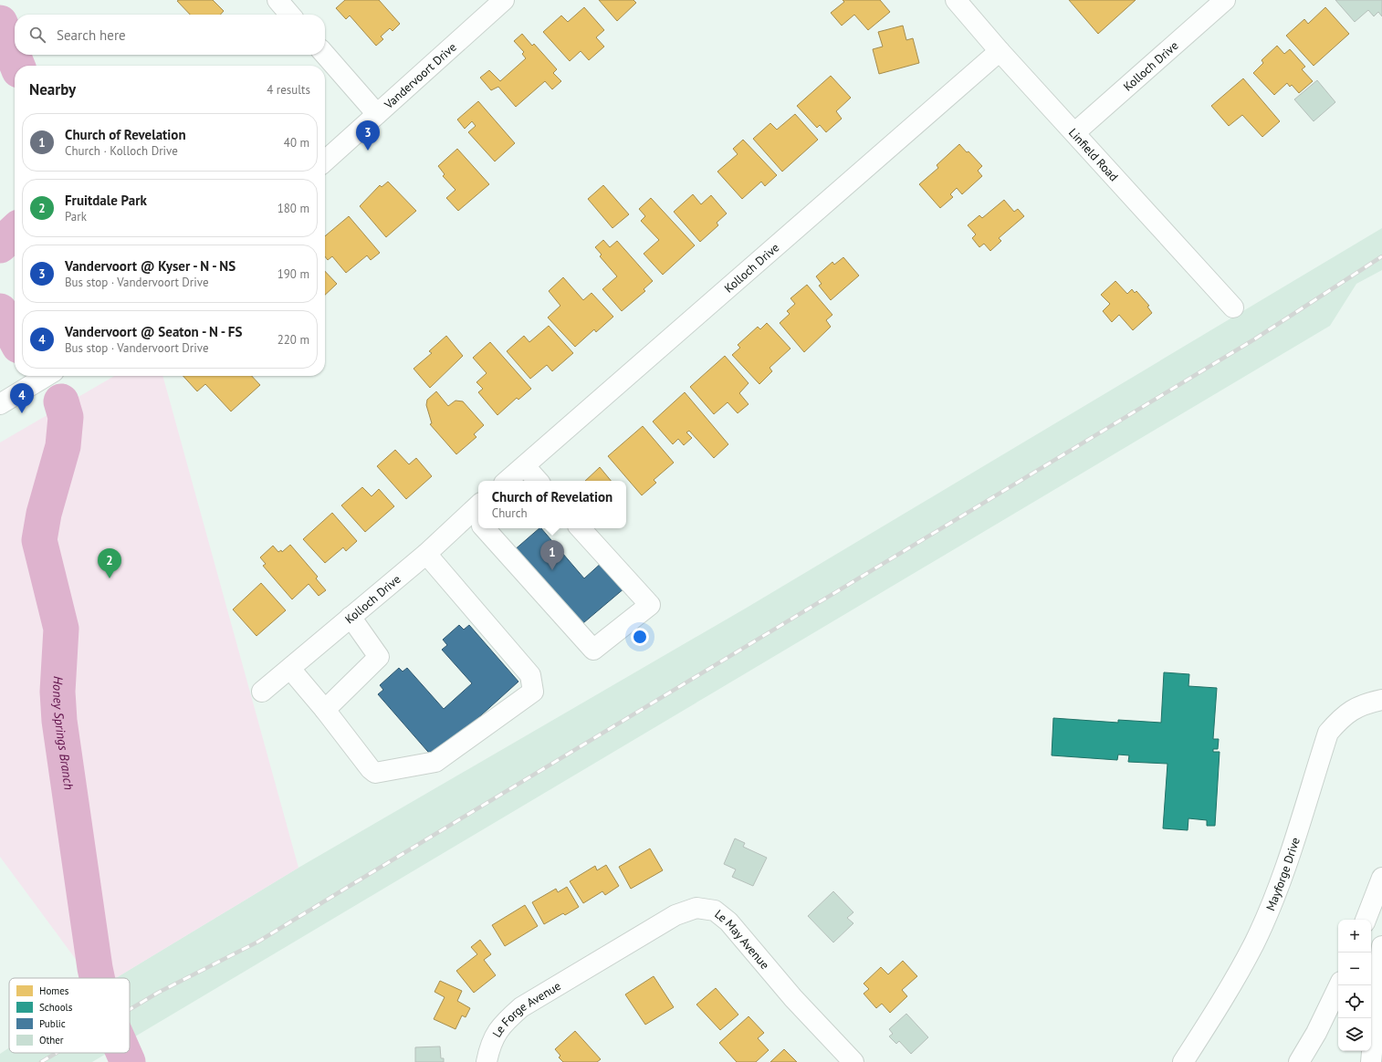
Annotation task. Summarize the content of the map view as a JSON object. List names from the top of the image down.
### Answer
{
  "streets": {
    "main road": [
      "Kolloch Drive",
      "Vandervoort Drive",
      "Linfield Road",
      "Mayforge Drive",
      "Le May Avenue",
      "Le Forge Avenue"
    ]
  },
  "crossings": [
    ["Kolloch Drive", "Linfield Road"],
    ["Le May Avenue", "Le Forge Avenue"]
  ],
  "water": ["Honey Springs Branch"],
  "legend": [
    "Homes",
    "Schools",
    "Public",
    "Other"
  ],
  "page": {
    "search": "Search here",
    "heading": ["Nearby", "4 results"],
    "list": [
      {
        "mark": "1",
        "name": "Church of Revelation",
        "note": "Church · Kolloch Drive",
        "value": "40 m"
      },
      {
        "mark": "2",
        "name": "Fruitdale Park",
        "note": "Park",
        "value": "180 m"
      },
      {
        "mark": "3",
        "name": "Vandervoort @ Kyser - N - NS",
        "note": "Bus stop · Vandervoort Drive",
        "value": "190 m"
      },
      {
        "mark": "4",
        "name": "Vandervoort @ Seaton - N - FS",
        "note": "Bus stop · Vandervoort Drive",
        "value": "220 m"
      }
    ],
    "pins": [
      "3",
      "4",
      "1",
      "2"
    ],
    "popup": ["Church of Revelation", "Church"],
    "map_buttons": ["+", "−"]
  }
}
